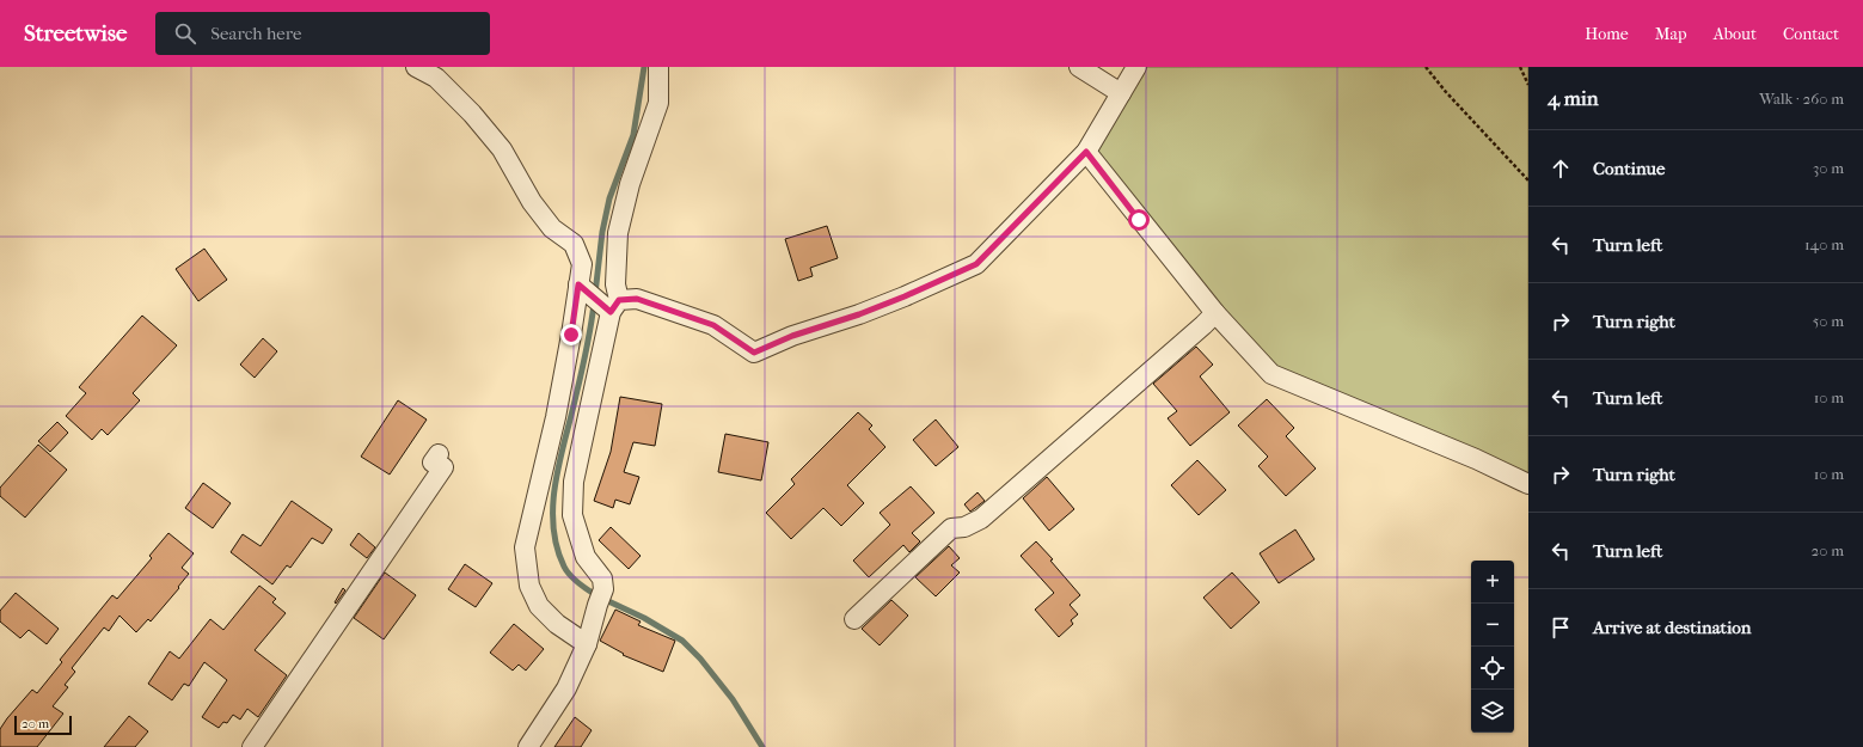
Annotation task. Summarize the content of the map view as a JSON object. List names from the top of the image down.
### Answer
{
  "scale_bar": "20 m",
  "page": {
    "header": "Streetwise",
    "search": "Search here",
    "nav": [
      "Home",
      "Map",
      "About",
      "Contact"
    ],
    "heading": ["4 min", "Walk · 260 m"],
    "list": [
      ["Continue", "30 m"],
      ["Turn left", "140 m"],
      ["Turn right", "50 m"],
      ["Turn left", "10 m"],
      ["Turn right", "10 m"],
      ["Turn left", "20 m"],
      "Arrive at destination"
    ],
    "map_buttons": ["+", "−"],
    "scale": "20 m"
  }
}
